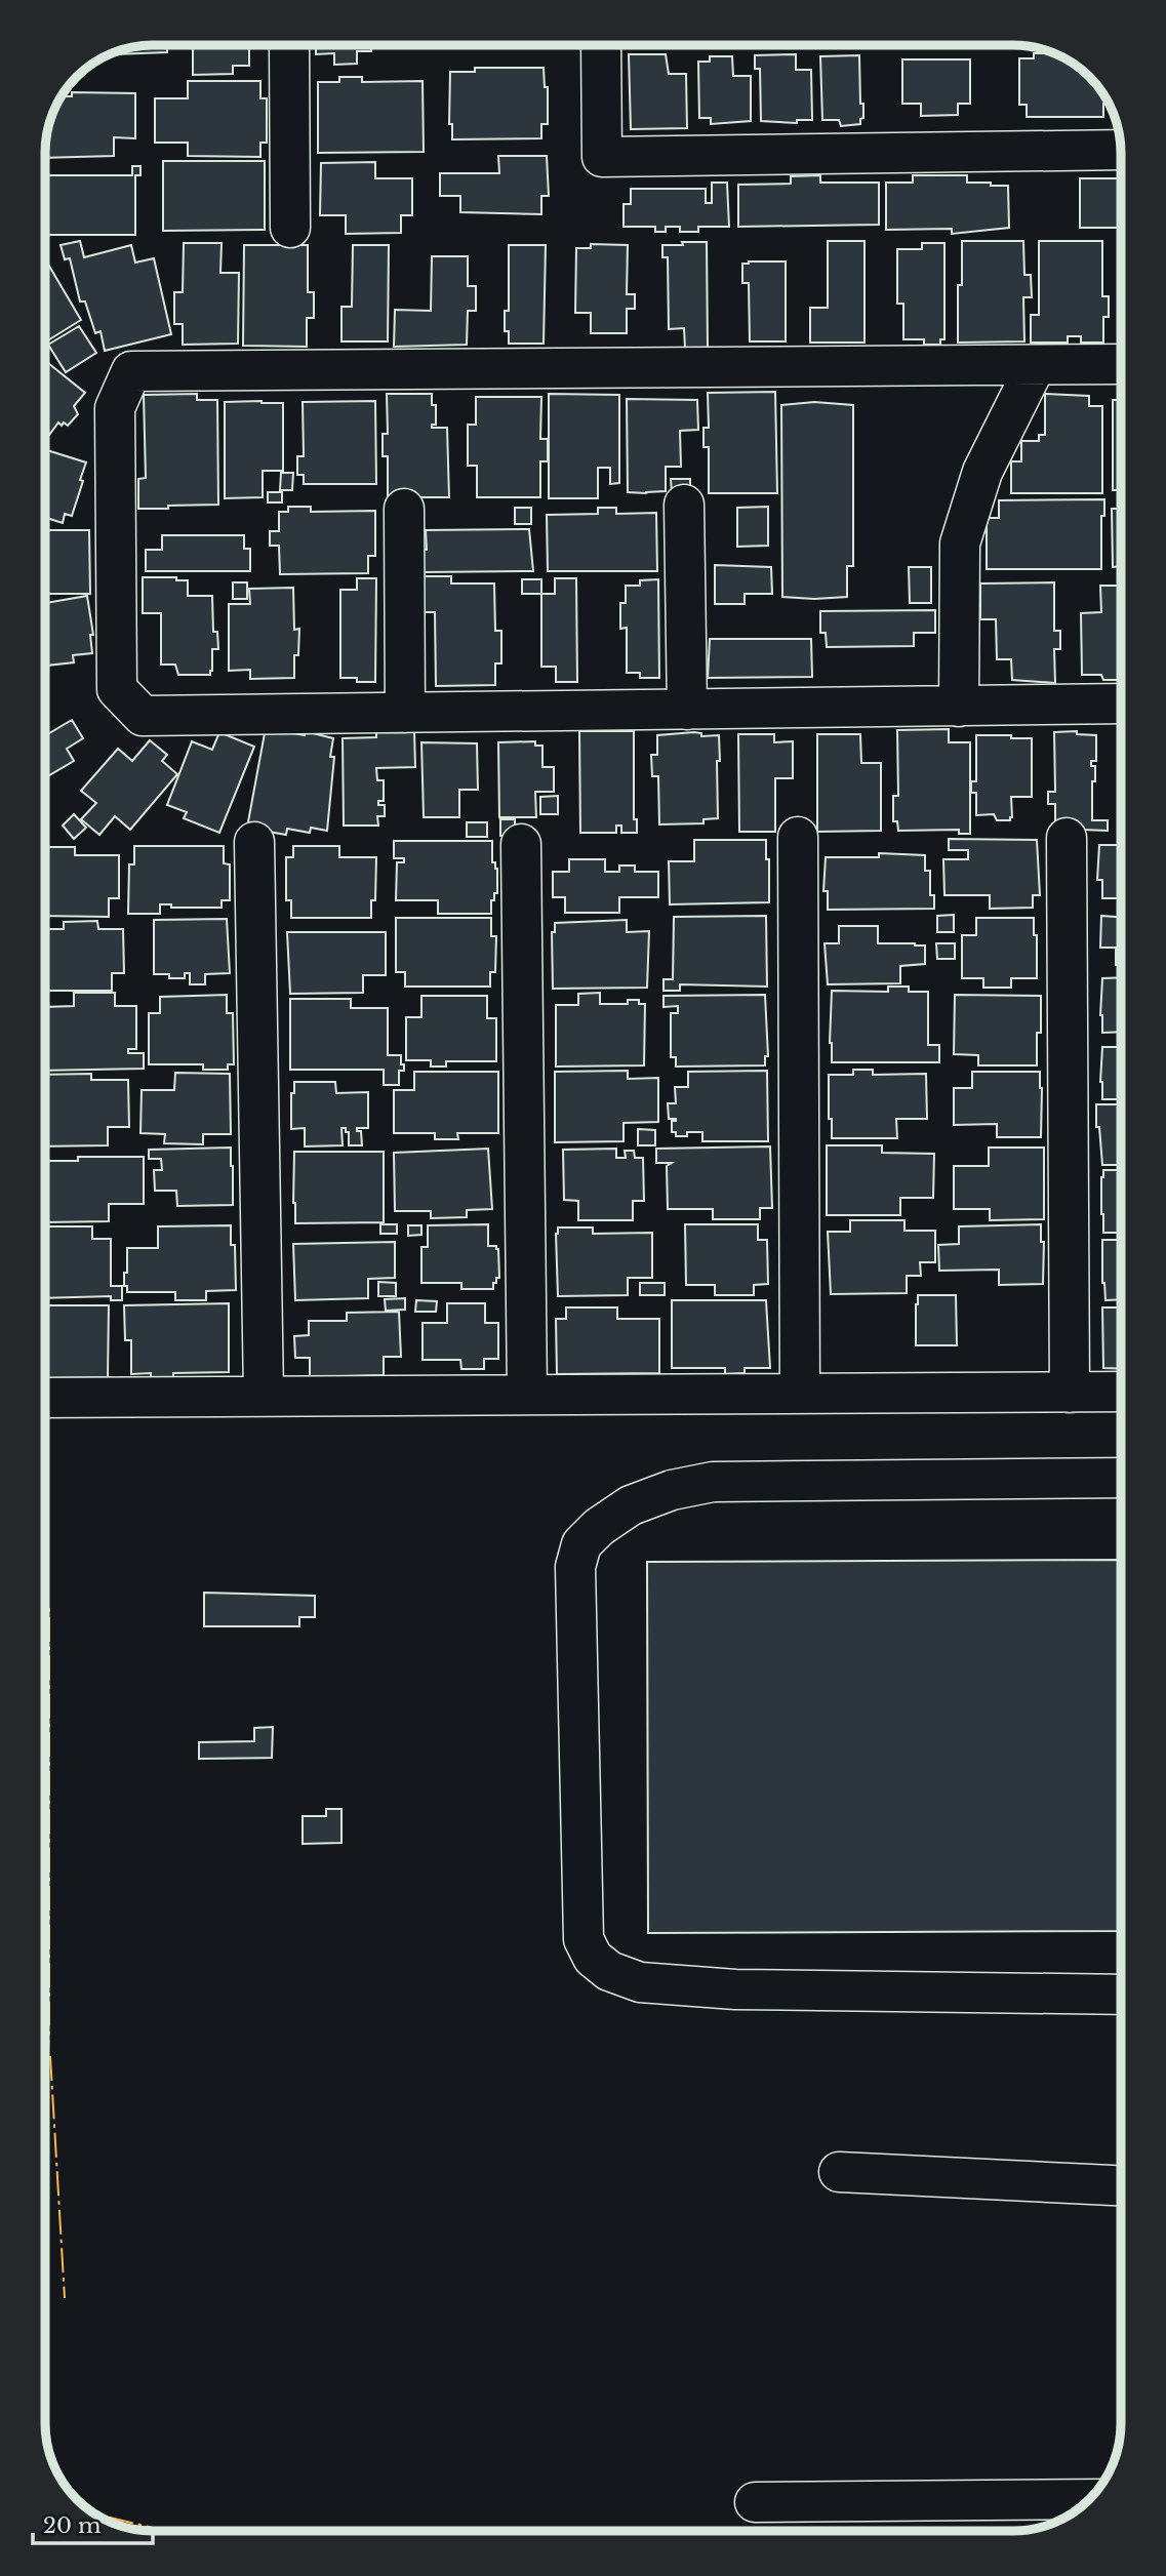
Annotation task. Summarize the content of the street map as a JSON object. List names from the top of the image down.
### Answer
{
  "scale_bar": "20 m"
}
